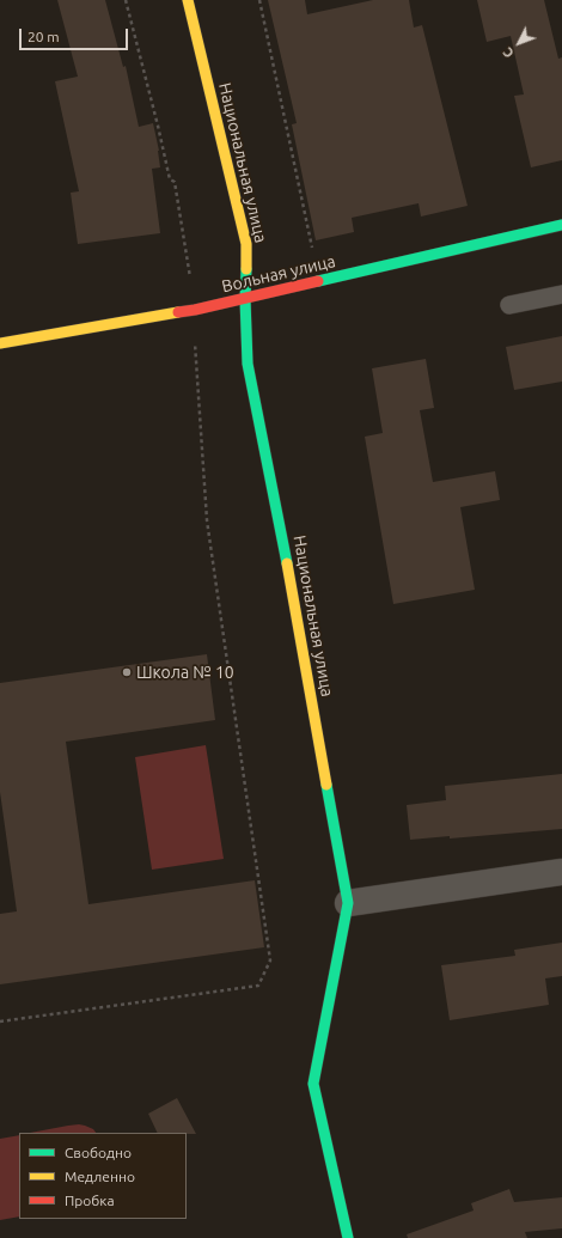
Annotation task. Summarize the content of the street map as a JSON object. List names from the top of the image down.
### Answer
{
  "streets": {
    "street": ["Национальная улица", "Вольная улица"]
  },
  "crossings": [
    ["Национальная улица", "Вольная улица"]
  ],
  "places": ["Школа № 10"],
  "legend": ["Свободно", "Медленно", "Пробка"],
  "scale_bar": "20 m",
  "north": "bottom left"
}
